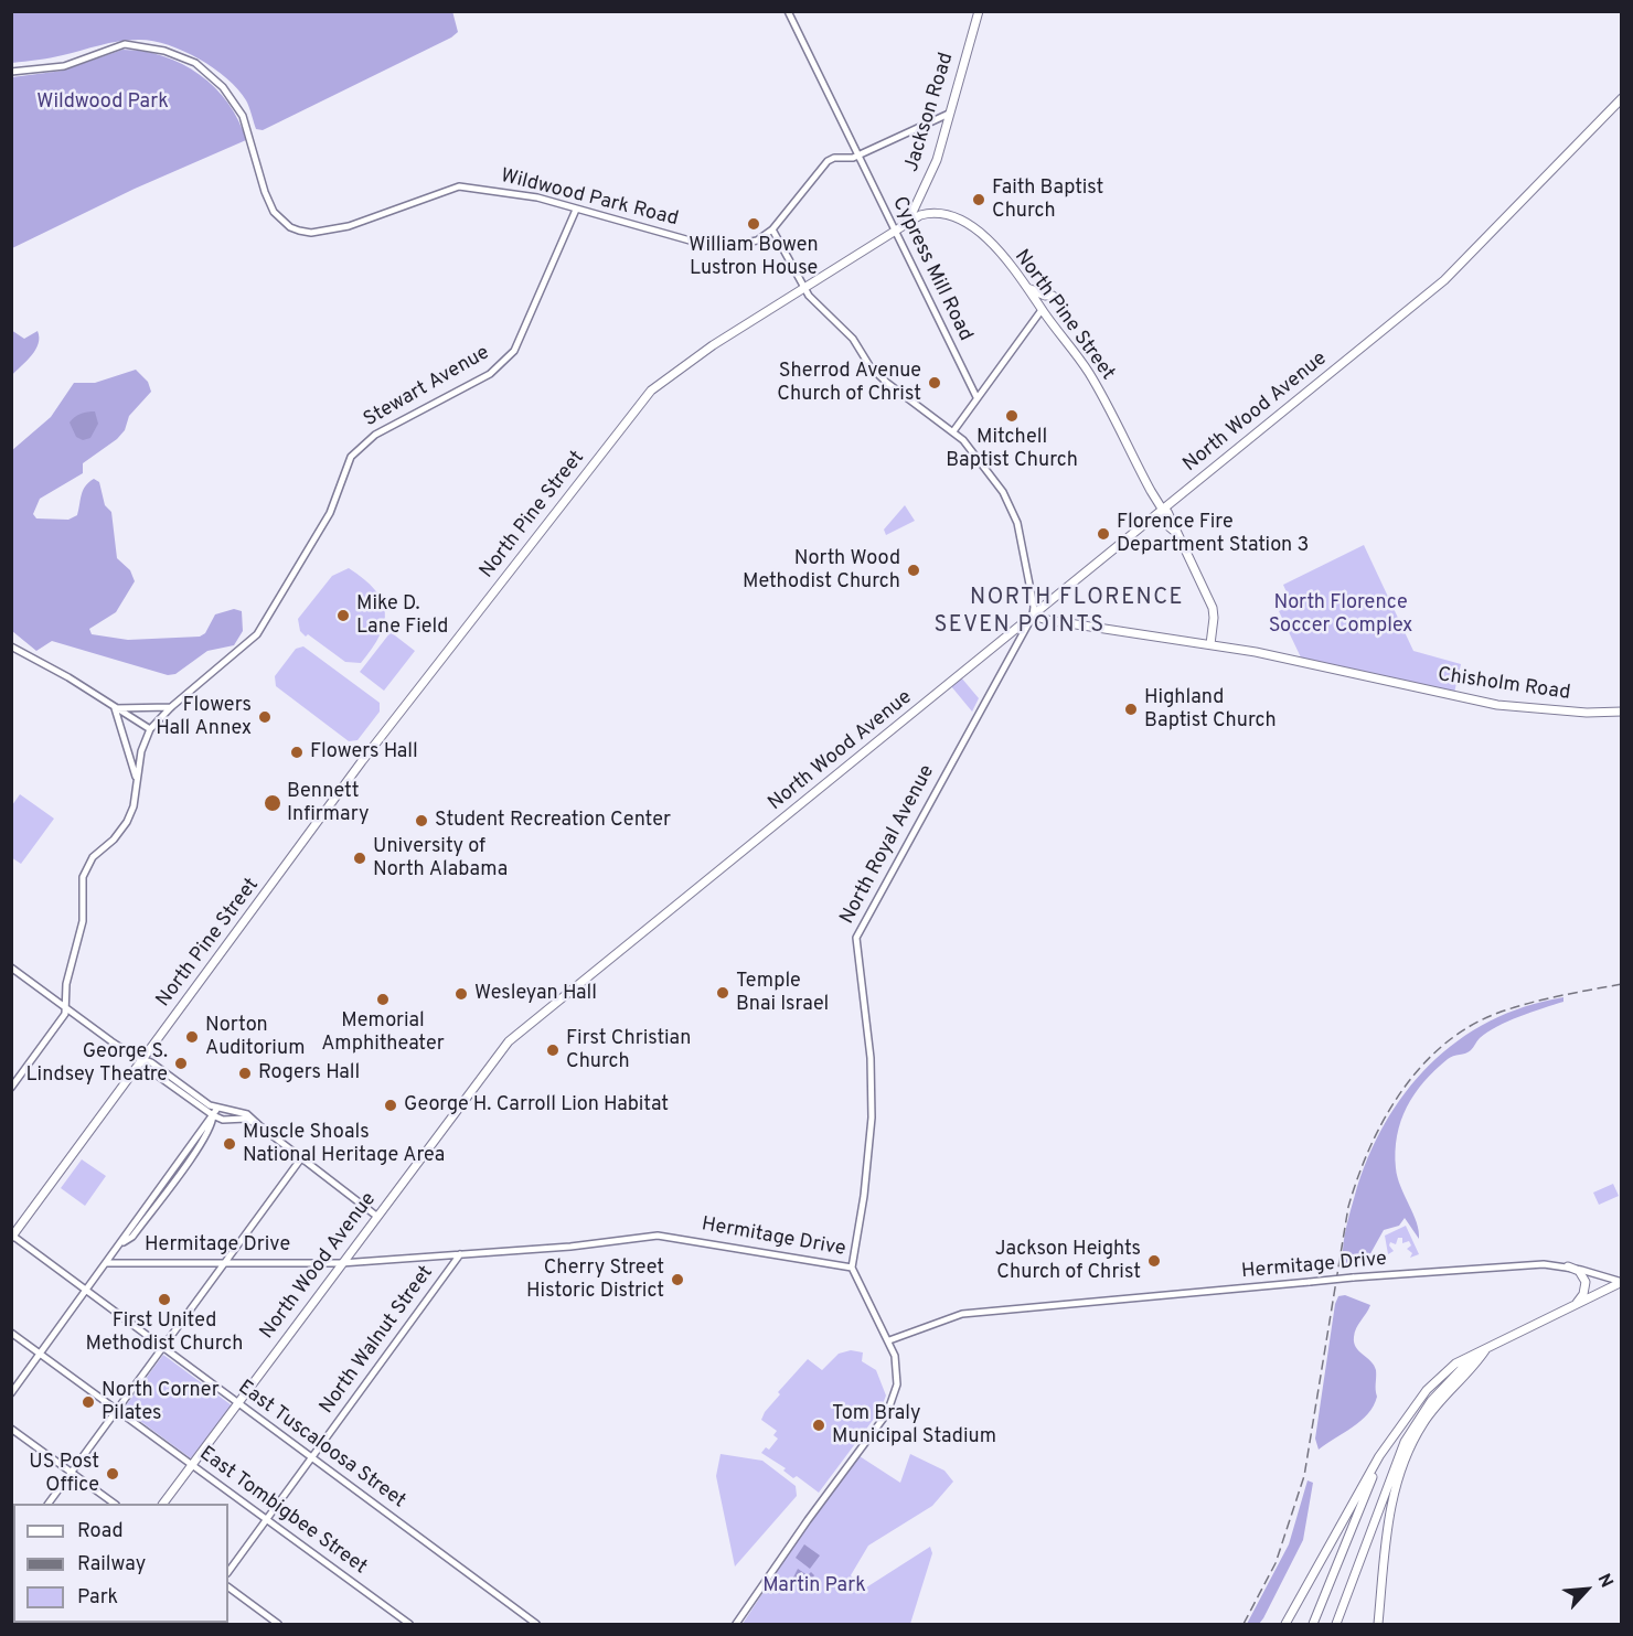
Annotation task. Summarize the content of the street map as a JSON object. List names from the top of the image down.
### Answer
{
  "streets": {
    "main road": [
      "Jackson Road",
      "North Pine Street",
      "North Wood Avenue",
      "Chisholm Road"
    ],
    "street": [
      "Wildwood Park Road",
      "Cypress Mill Road",
      "Stewart Avenue",
      "North Royal Avenue",
      "Hermitage Drive",
      "North Walnut Street",
      "East Tuscaloosa Street",
      "East Tombigbee Street"
    ]
  },
  "crossings": [
    ["Jackson Road", "Wildwood Park Road"],
    ["Jackson Road", "North Pine Street"],
    ["Wildwood Park Road", "Cypress Mill Road"],
    ["Wildwood Park Road", "Stewart Avenue"],
    ["Cypress Mill Road", "North Pine Street"],
    ["North Pine Street", "North Wood Avenue"],
    ["North Pine Street", "Chisholm Road"],
    ["North Pine Street", "East Tuscaloosa Street"],
    ["North Wood Avenue", "Chisholm Road"],
    ["North Wood Avenue", "North Royal Avenue"],
    ["North Wood Avenue", "Hermitage Drive"],
    ["North Wood Avenue", "East Tuscaloosa Street"],
    ["North Wood Avenue", "East Tombigbee Street"],
    ["Chisholm Road", "North Royal Avenue"],
    ["North Royal Avenue", "Hermitage Drive"],
    ["Hermitage Drive", "North Walnut Street"],
    ["North Walnut Street", "East Tuscaloosa Street"],
    ["North Walnut Street", "East Tombigbee Street"]
  ],
  "districts": ["NORTH FLORENCE", "SEVEN POINTS"],
  "parks": ["Wildwood Park", "North Florence Soccer Complex", "Martin Park"],
  "places": [
    "Faith Baptist Church",
    "William Bowen Lustron House",
    "Sherrod Avenue Church of Christ",
    "Mitchell Baptist Church",
    "Florence Fire Department Station 3",
    "North Wood Methodist Church",
    "Mike D. Lane Field",
    "Highland Baptist Church",
    "Flowers Hall Annex",
    "Flowers Hall",
    "Bennett Infirmary",
    "Student Recreation Center",
    "University of North Alabama",
    "Temple Bnai Israel",
    "Wesleyan Hall",
    "Memorial Amphitheater",
    "Norton Auditorium",
    "First Christian Church",
    "George S. Lindsey Theatre",
    "Rogers Hall",
    "George H. Carroll Lion Habitat",
    "Muscle Shoals National Heritage Area",
    "Jackson Heights Church of Christ",
    "Cherry Street Historic District",
    "First United Methodist Church",
    "North Corner Pilates",
    "Tom Braly Municipal Stadium",
    "US Post Office"
  ],
  "legend": ["Road", "Railway", "Park"],
  "north": "top right"
}
